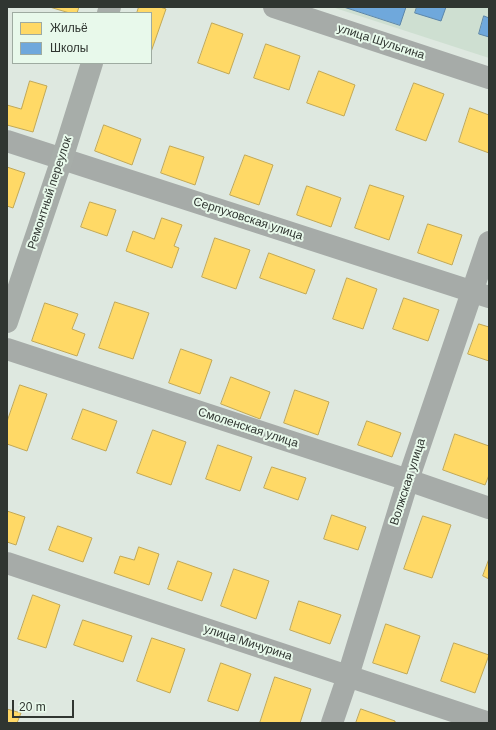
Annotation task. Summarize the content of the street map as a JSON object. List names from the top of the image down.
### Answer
{
  "streets": {
    "main road": ["Ремонтный переулок"],
    "street": [
      "улица Шульгина",
      "Серпуховская улица",
      "Смоленская улица",
      "Волжская улица",
      "улица Мичурина"
    ]
  },
  "crossings": [
    ["Ремонтный переулок", "Серпуховская улица"],
    ["Серпуховская улица", "Волжская улица"],
    ["Смоленская улица", "Волжская улица"],
    ["Волжская улица", "улица Мичурина"]
  ],
  "legend": ["Жильё", "Школы"],
  "scale_bar": "20 m"
}
